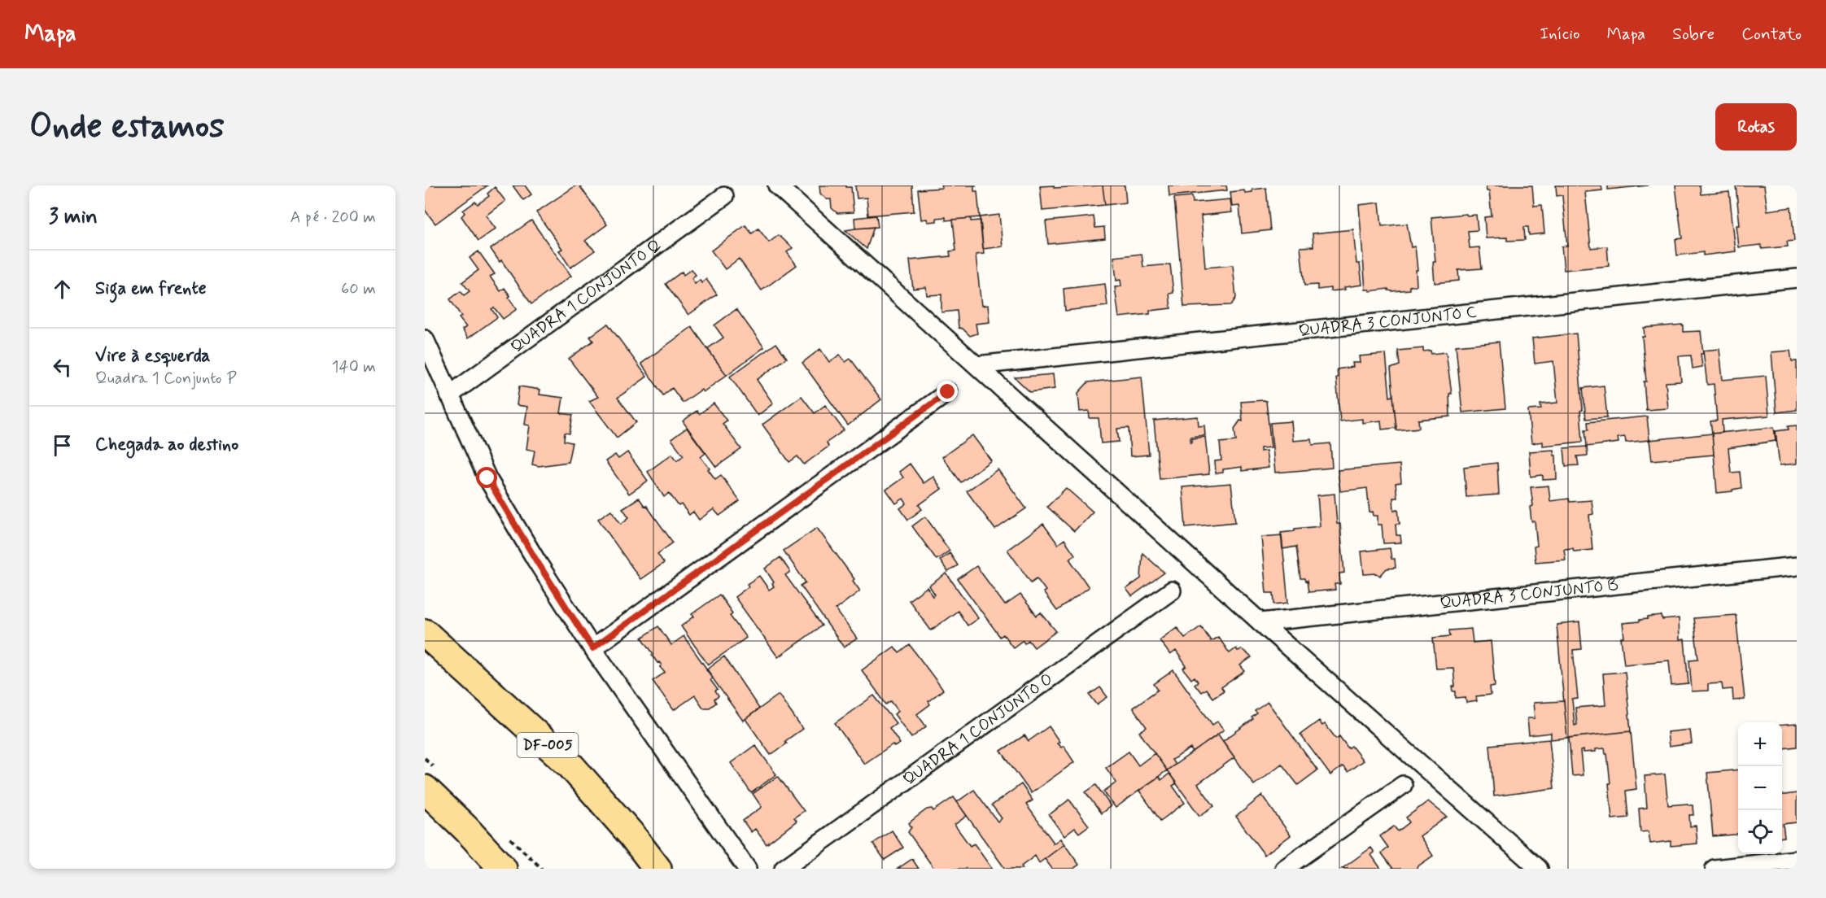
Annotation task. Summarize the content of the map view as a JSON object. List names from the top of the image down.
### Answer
{
  "streets": {
    "main road": ["DF-005"],
    "street": [
      "QUADRA 1 CONJUNTO Q",
      "QUADRA 3 CONJUNTO C",
      "QUADRA 3 CONJUNTO B",
      "QUADRA 1 CONJUNTO O"
    ]
  },
  "page": {
    "header": "Mapa",
    "nav": [
      "Início",
      "Mapa",
      "Sobre",
      "Contato"
    ],
    "buttons": "Rotas",
    "title": "Onde estamos",
    "heading": ["3 min", "A pé · 200 m"],
    "list": [
      ["Siga em frente", "60 m"],
      ["Vire à esquerda", "Quadra 1 Conjunto P", "140 m"],
      "Chegada ao destino"
    ],
    "map_buttons": ["+", "−"]
  }
}
